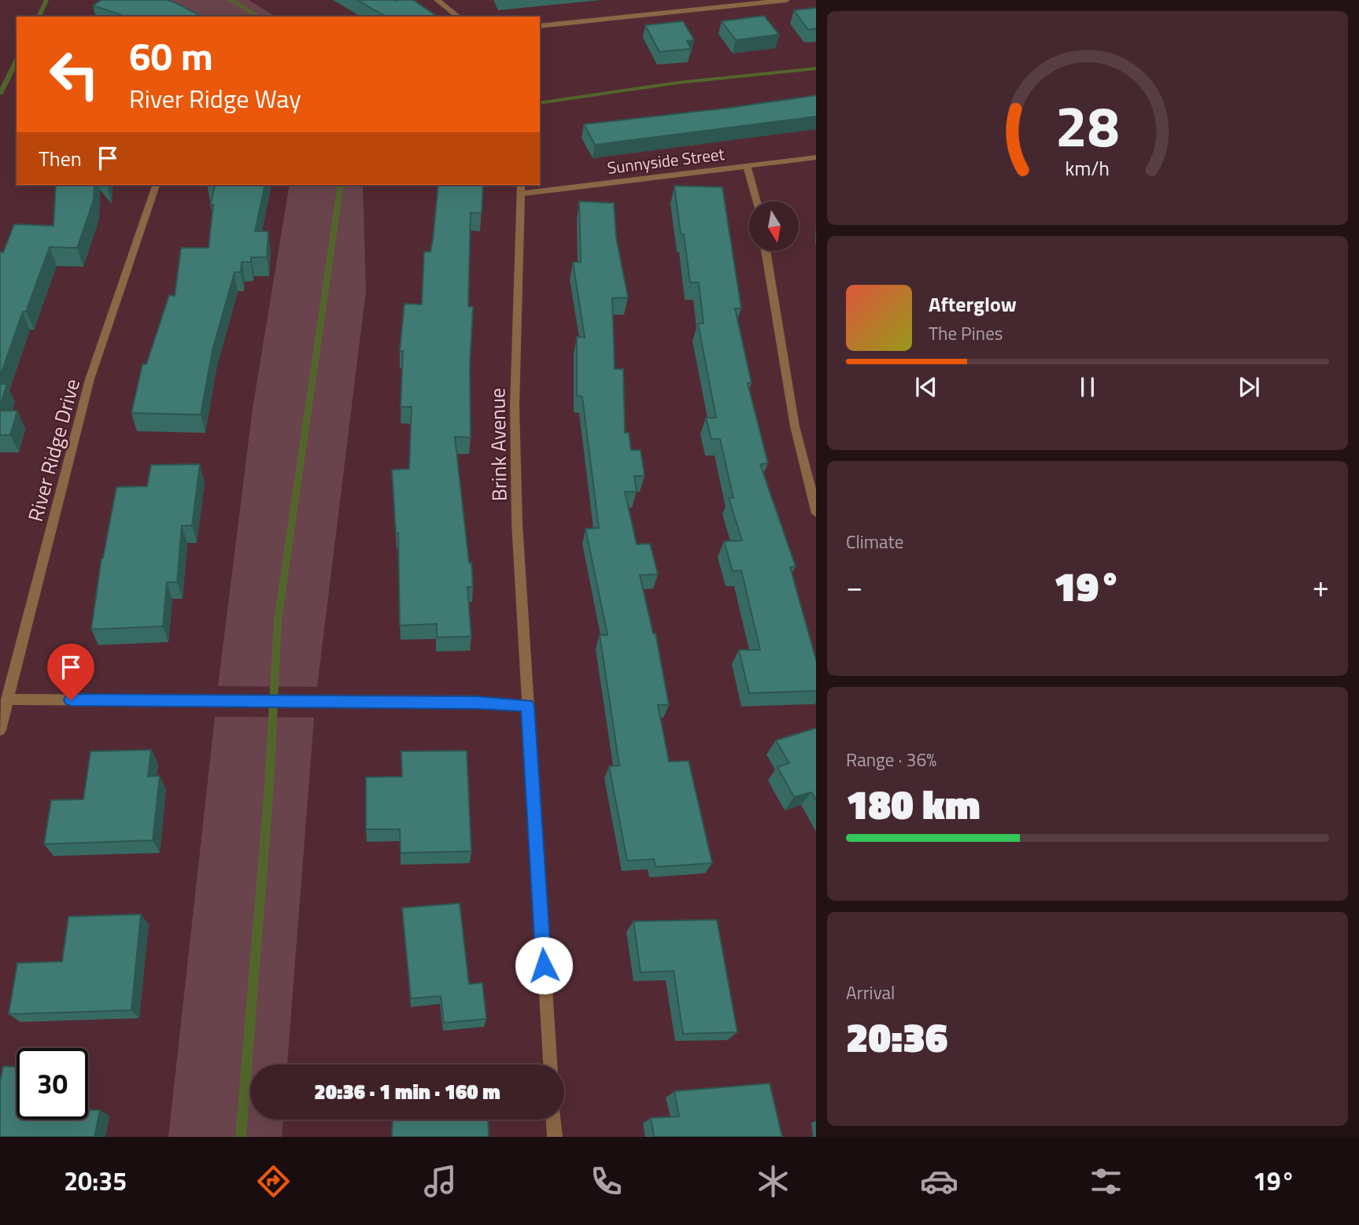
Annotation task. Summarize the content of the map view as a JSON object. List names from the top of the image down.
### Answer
{
  "streets": {
    "street": ["Sunnyside Street", "Brink Avenue", "River Ridge Drive"]
  },
  "crossings": [
    ["Sunnyside Street", "Brink Avenue"]
  ],
  "north": "bottom",
  "page": {
    "turn": ["60 m", "River Ridge Way"],
    "then": "Then",
    "song": ["Afterglow", "The Pines"],
    "tile": [
      "Climate",
      ["Range · 36%", "180 km"],
      ["Arrival", "20:36"]
    ],
    "heat": ["−", "19°", "+"],
    "limit": "30",
    "trip": "20:36 · 1 min · 160 m",
    "tabs": ["20:35", "19°"],
    "gauge": ["28", "km/h"]
  }
}
